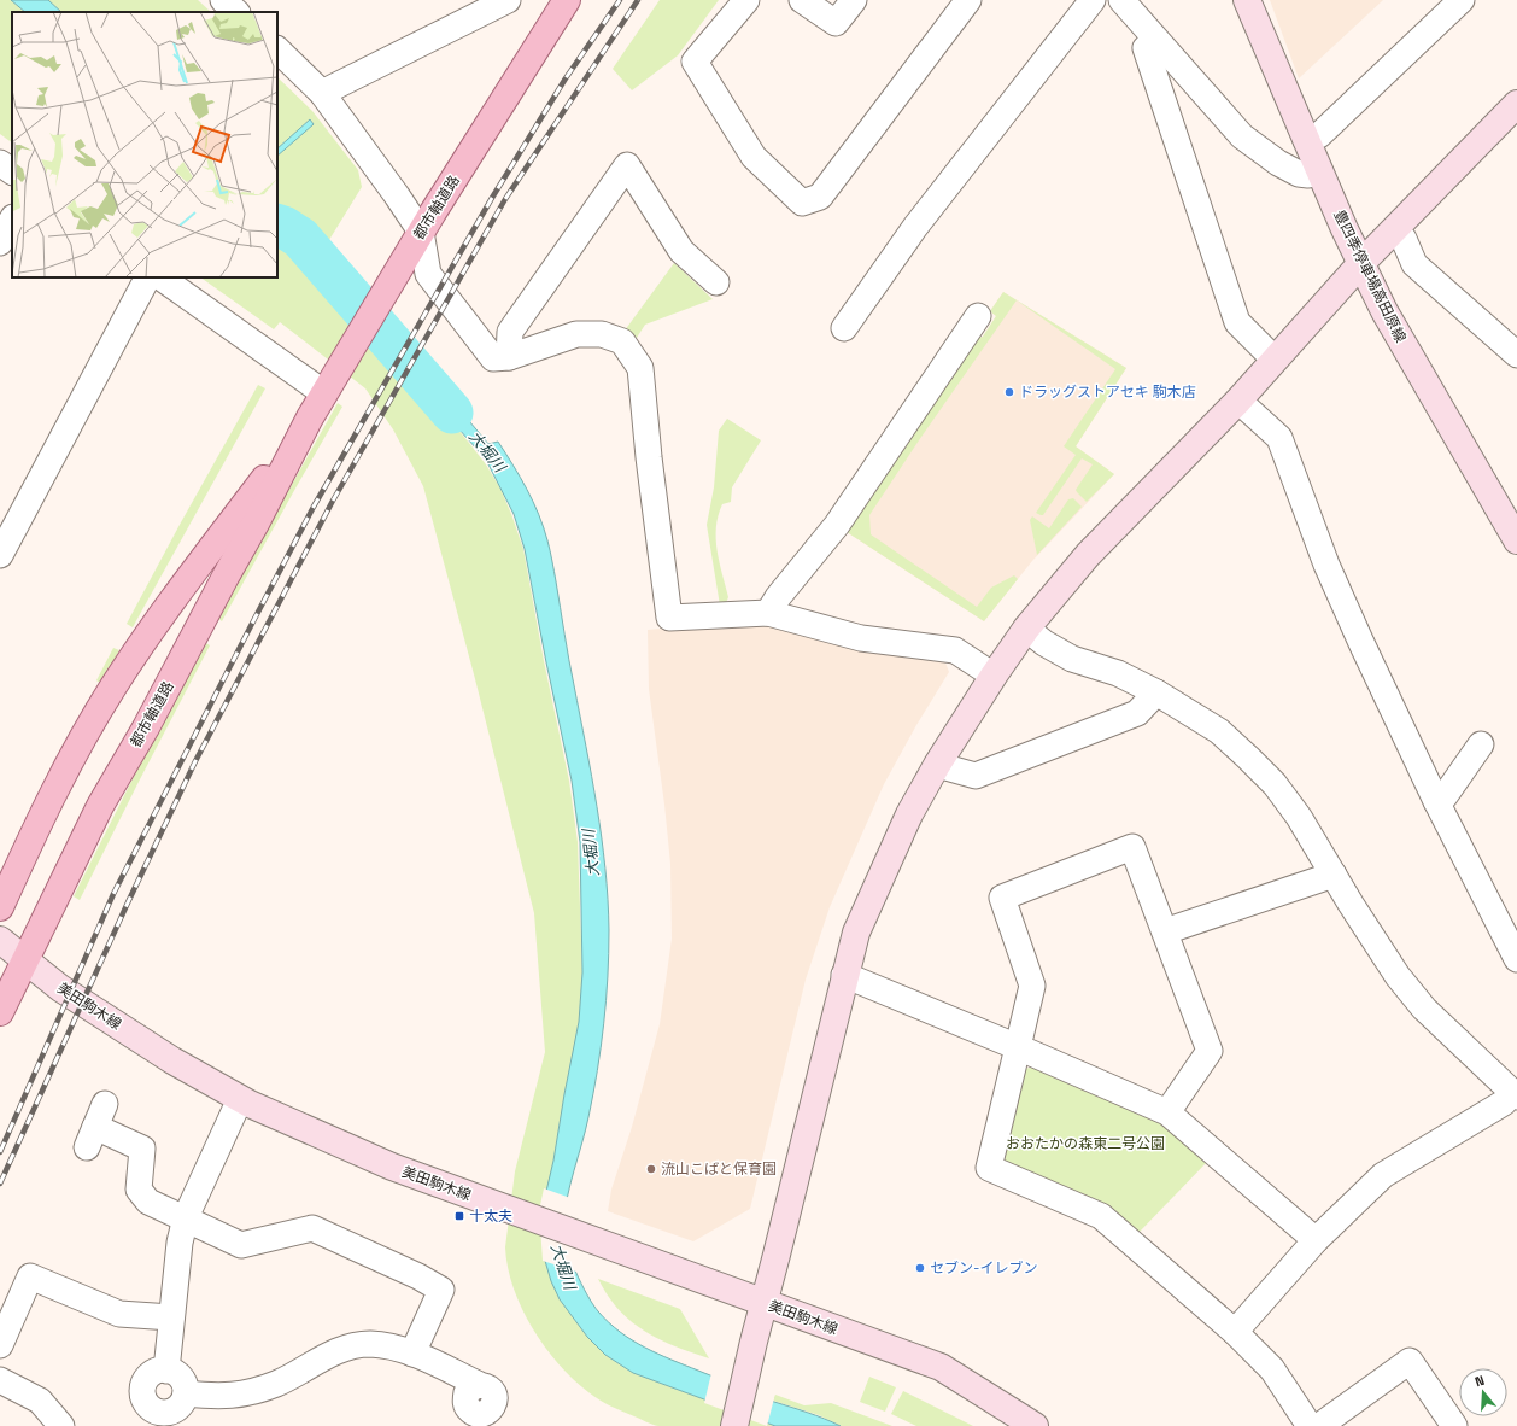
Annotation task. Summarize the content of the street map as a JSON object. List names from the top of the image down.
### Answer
{
  "streets": {
    "main road": ["都市軸道路"],
    "street": ["豊四季停車場高田原線", "美田駒木線"]
  },
  "crossings": [
    ["都市軸道路", "美田駒木線"]
  ],
  "water": ["大堀川"],
  "parks": ["おおたかの森東二号公園"],
  "places": {
    "other": ["ドラッグストアセキ 駒木店", "流山こばと保育園", "セブン-イレブン"],
    "transit": ["十太夫"]
  },
  "north": "top"
}
